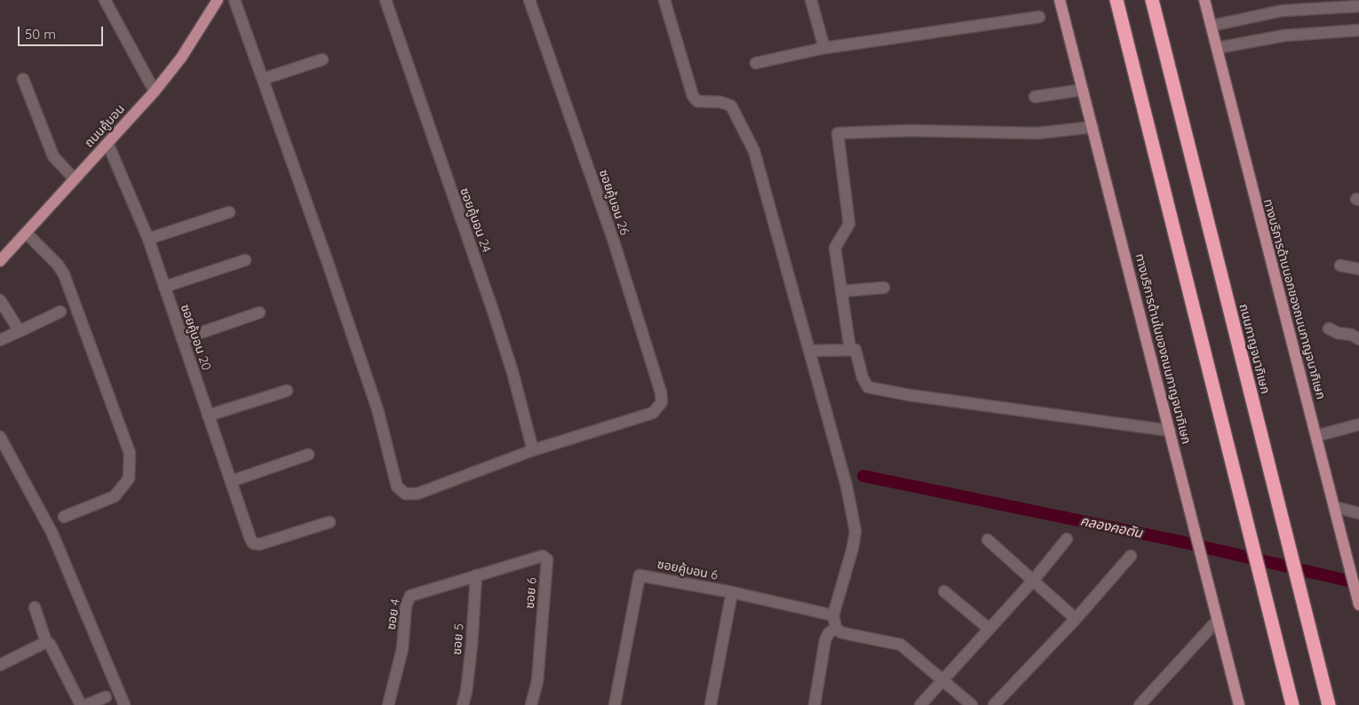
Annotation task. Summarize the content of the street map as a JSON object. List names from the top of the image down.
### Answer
{
  "streets": {
    "highway": ["ถนนกาญจนาภิเษก"],
    "main road": ["ถนนคู้บอน", "ทางบริการด้านนอกของถนนกาญจนาภิเษก", "ทางบริการด้านในของถนนกาญจนาภิเษก"],
    "street": [
      "ซอยคู้บอน 26",
      "ซอยคู้บอน 24",
      "ซอยคู้บอน 20",
      "ซอยคู้บอน 6",
      "ซอย 6",
      "ซอย 4",
      "ซอย 5"
    ]
  },
  "crossings": [
    ["ถนนคู้บอน", "ซอยคู้บอน 20"],
    ["ซอยคู้บอน 26", "ซอยคู้บอน 24"],
    ["ซอย 6", "ซอย 4"],
    ["ซอย 6", "ซอย 5"],
    ["ซอย 4", "ซอย 5"]
  ],
  "water": ["คลองคอตัน"],
  "scale_bar": "50 m"
}
